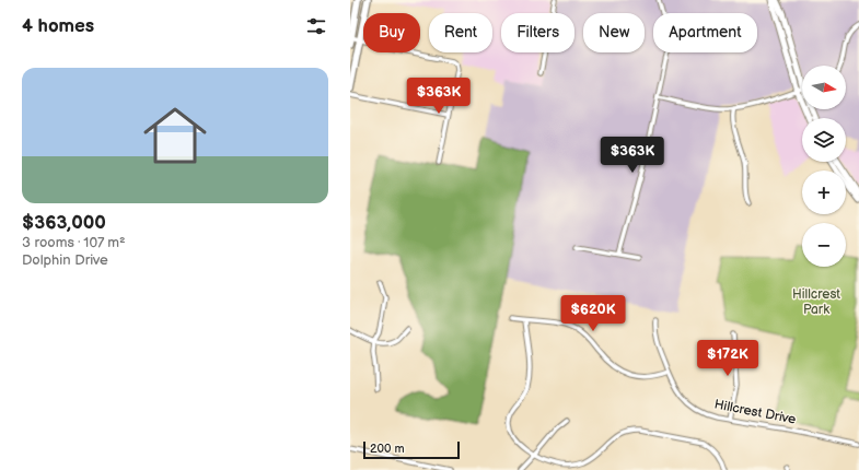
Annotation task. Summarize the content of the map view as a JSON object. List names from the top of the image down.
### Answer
{
  "streets": {
    "street": ["Hillcrest Drive"]
  },
  "parks": ["Hillcrest Park"],
  "scale_bar": "200 m",
  "north": "right",
  "page": {
    "heading": "4 homes",
    "chip": [
      "Buy",
      "Rent",
      "Filters",
      "New",
      "Apartment"
    ],
    "list": [
      {
        "name": "$363,000",
        "note": "3 rooms · 107 m² · Dolphin Drive"
      }
    ],
    "map_buttons": ["+", "−"],
    "price": [
      "$363K",
      "$363K",
      "$620K",
      "$172K"
    ],
    "scale": "200 m"
  }
}
